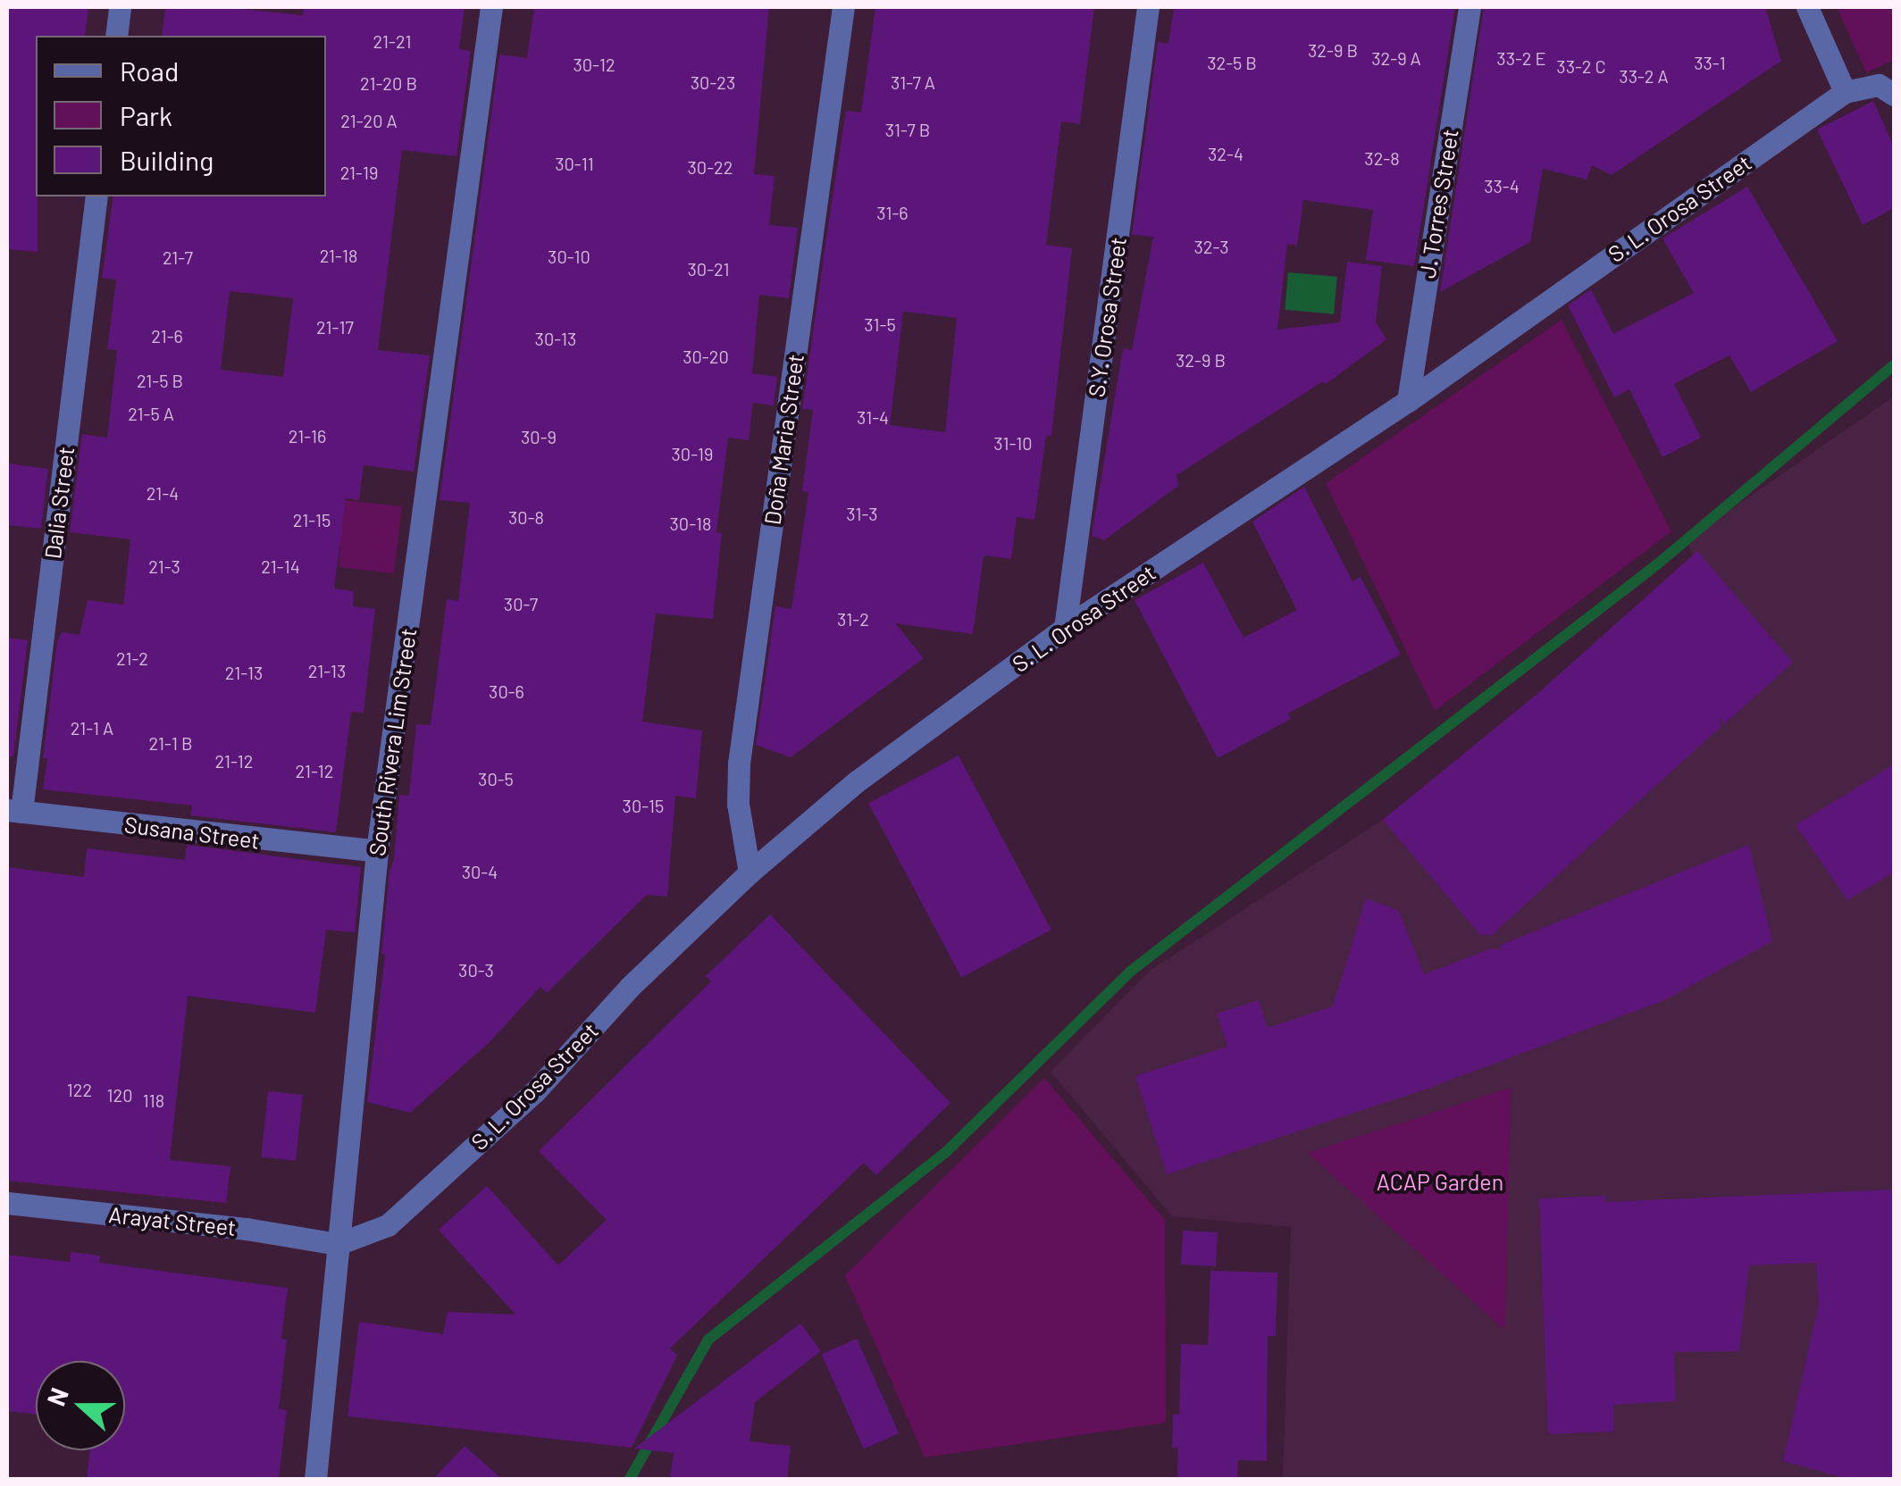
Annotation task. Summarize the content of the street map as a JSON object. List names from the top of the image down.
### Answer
{
  "streets": {
    "street": [
      "J. Torres Street",
      "S. L. Orosa Street",
      "S.Y. Orosa Street",
      "Doña Maria Street",
      "Dalia Street",
      "South Rivera Lim Street",
      "Susana Street",
      "Arayat Street"
    ]
  },
  "crossings": [
    ["J. Torres Street", "S. L. Orosa Street"],
    ["S. L. Orosa Street", "S.Y. Orosa Street"],
    ["S. L. Orosa Street", "Doña Maria Street"],
    ["S. L. Orosa Street", "South Rivera Lim Street"],
    ["S. L. Orosa Street", "Arayat Street"],
    ["Dalia Street", "Susana Street"],
    ["South Rivera Lim Street", "Susana Street"],
    ["South Rivera Lim Street", "Arayat Street"]
  ],
  "parks": ["ACAP Garden"],
  "house_numbers": [
    "21-21",
    "32-9 B",
    "32-9 A",
    "33-2 E",
    "32-5 B",
    "33-1",
    "30-12",
    "33-2 C",
    "33-2 A",
    "30-23",
    "31-7 A",
    "21-20 B",
    "21-20 A",
    "31-7 B",
    "32-4",
    "32-8",
    "30-11",
    "30-22",
    "21-19",
    "33-4",
    "31-6",
    "32-3",
    "21-18",
    "30-10",
    "21-7",
    "30-21",
    "31-5",
    "21-17",
    "21-6",
    "30-13",
    "30-20",
    "32-9 B",
    "21-5 B",
    "21-5 A",
    "31-4",
    "21-16",
    "30-9",
    "31-10",
    "30-19",
    "21-4",
    "31-3",
    "30-8",
    "21-15",
    "30-18",
    "21-3",
    "21-14",
    "30-7",
    "31-2",
    "21-2",
    "21-13",
    "21-13",
    "30-6",
    "21-1 A",
    "21-1 B",
    "21-12",
    "21-12",
    "30-5",
    "30-15",
    "30-4",
    "30-3",
    "122",
    "120",
    "118"
  ],
  "legend": ["Road", "Park", "Building"],
  "north": "left"
}
